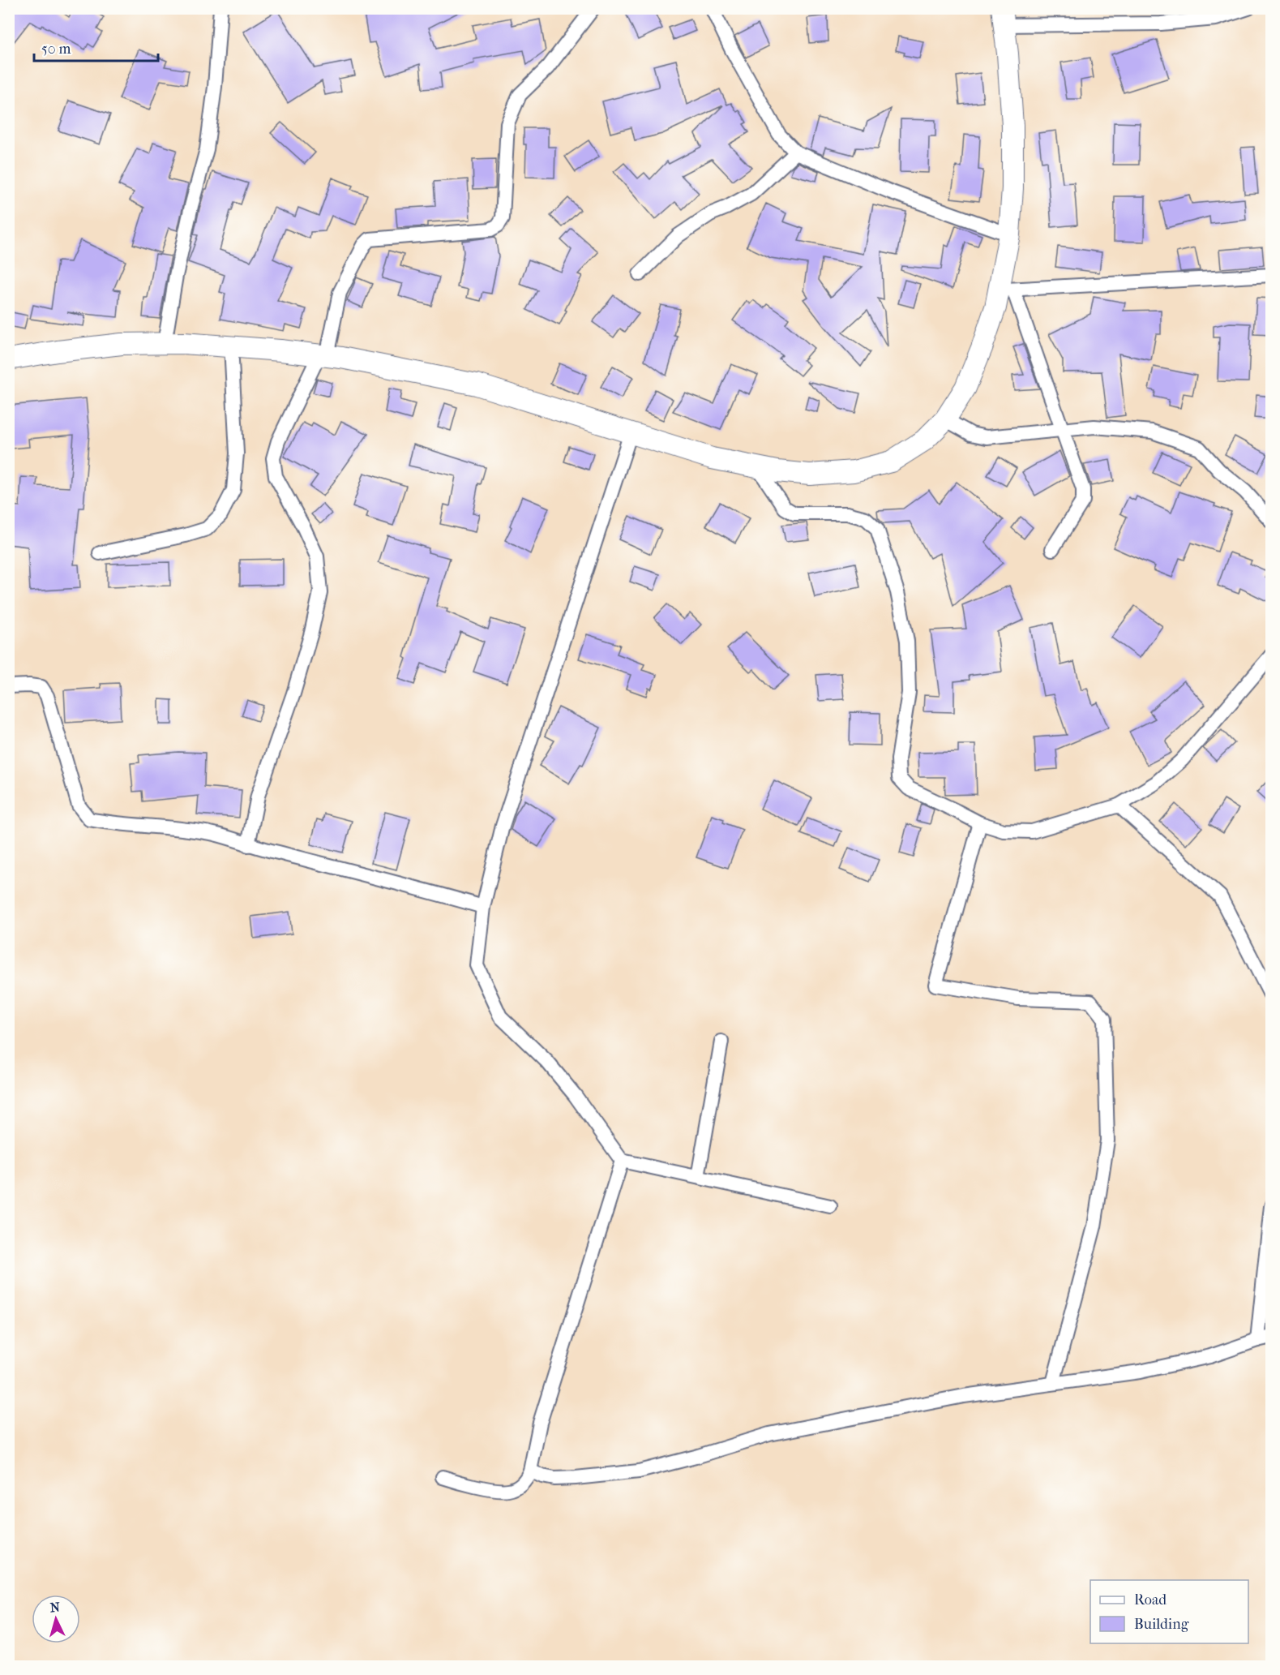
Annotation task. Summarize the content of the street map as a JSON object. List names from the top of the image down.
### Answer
{
  "legend": ["Road", "Building"],
  "scale_bar": "50 m",
  "north": "top"
}
